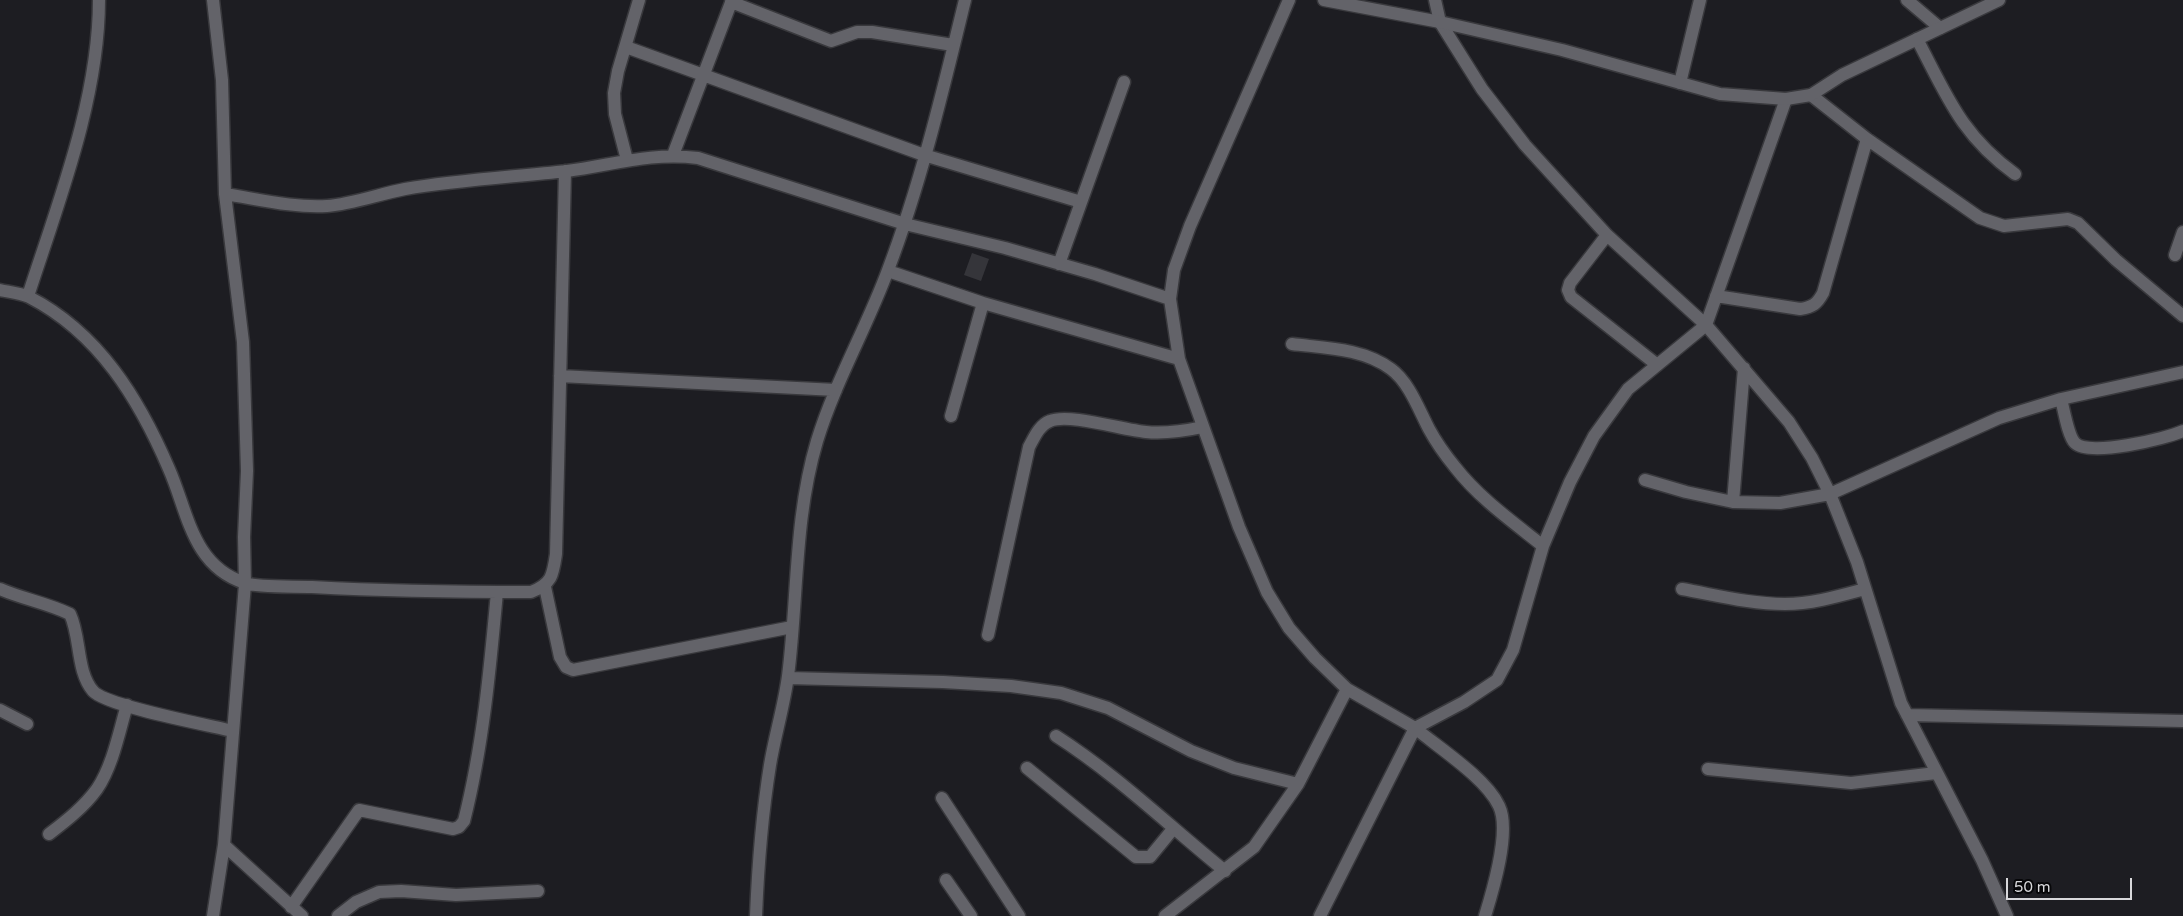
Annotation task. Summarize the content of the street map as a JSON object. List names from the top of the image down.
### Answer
{
  "scale_bar": "50 m"
}
